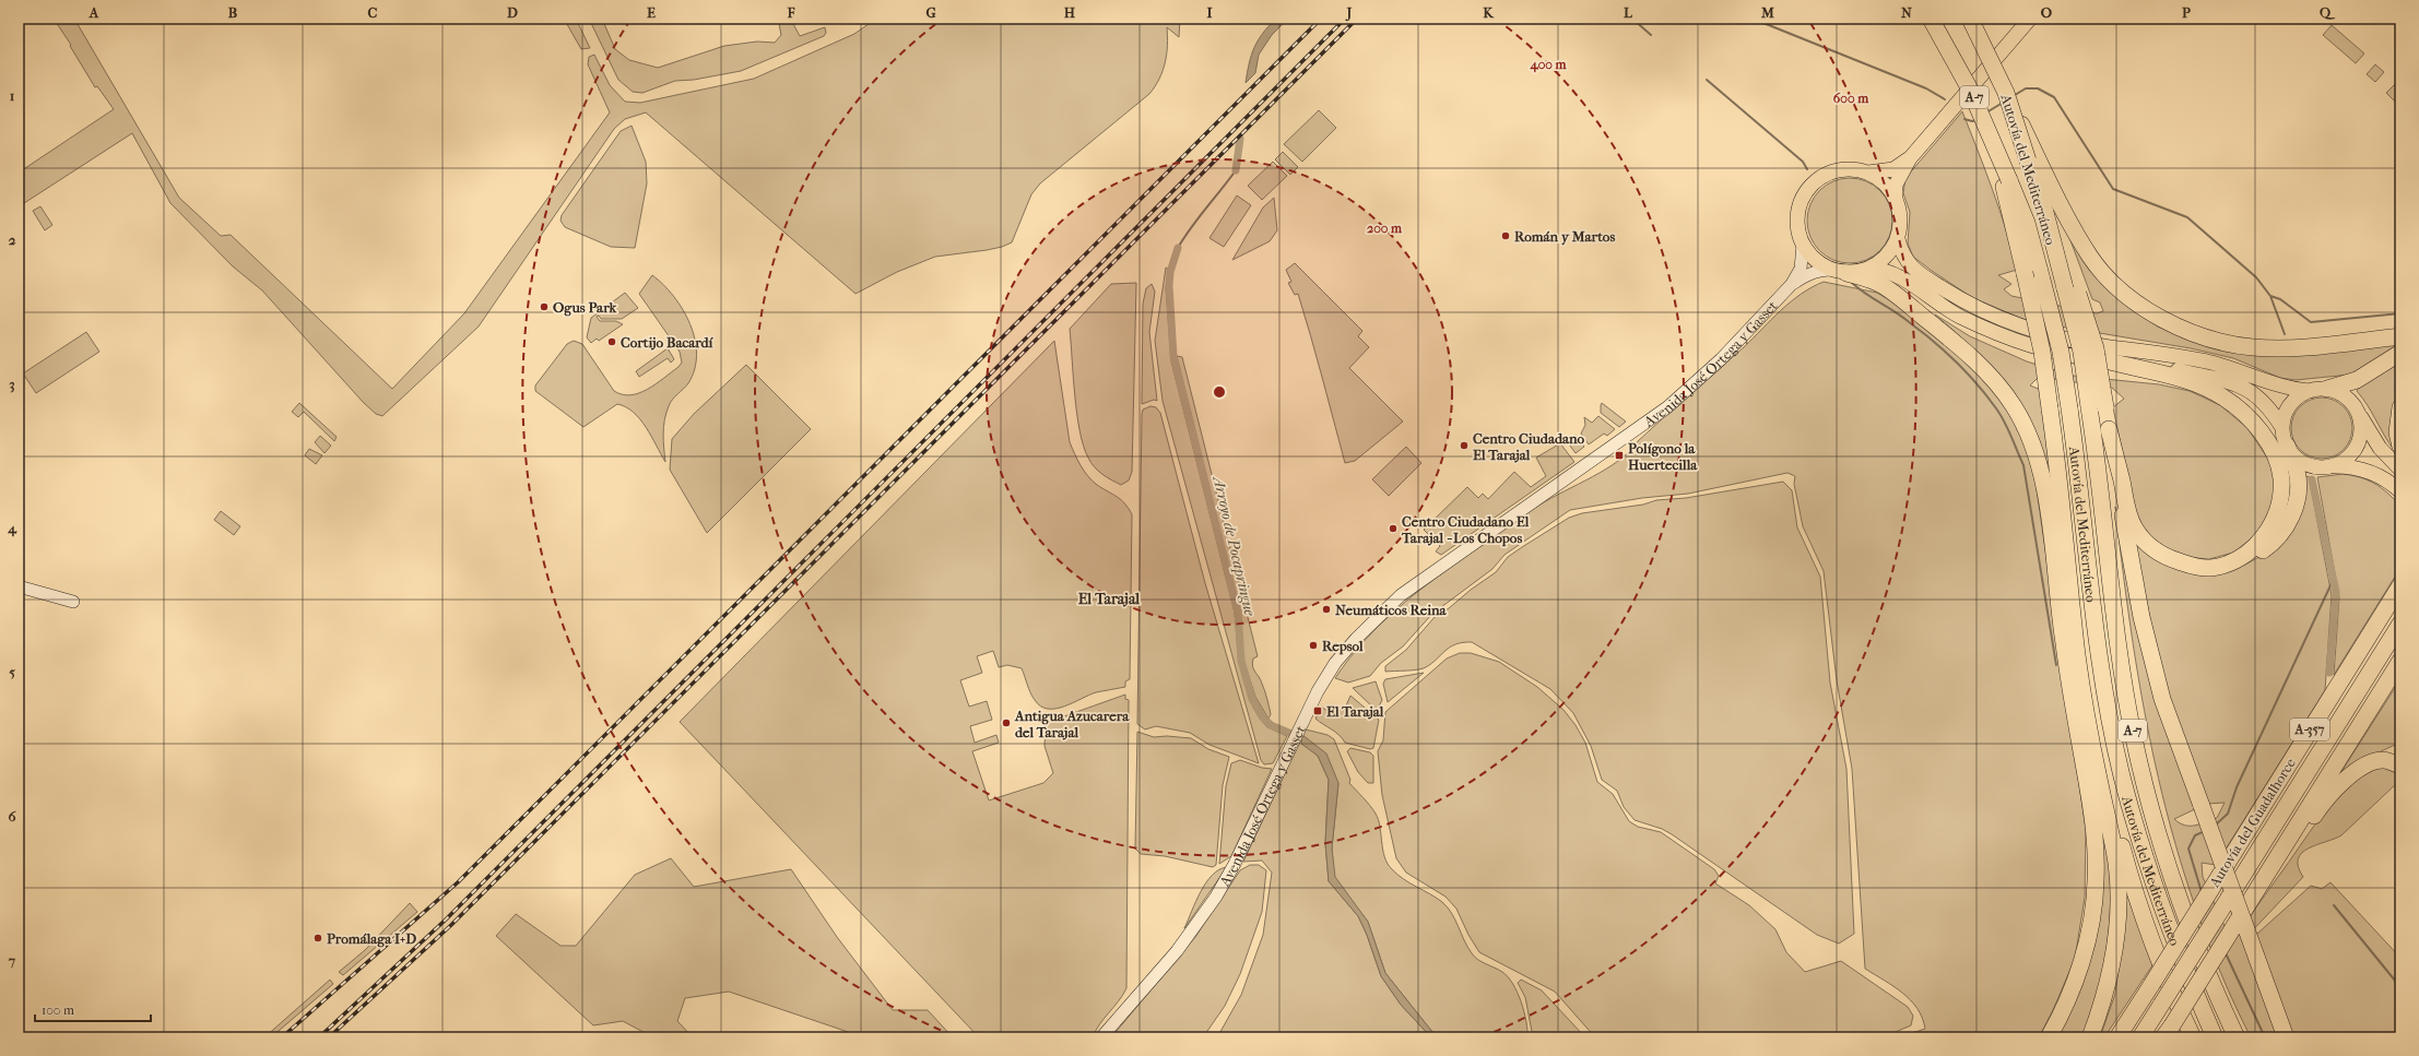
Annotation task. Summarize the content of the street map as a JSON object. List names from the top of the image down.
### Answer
{
  "streets": {
    "highway": [
      "A-7",
      "Autovía del Mediterráneo",
      "A-357",
      "Autovía del Guadalhorce"
    ],
    "main road": ["Avenida José Ortega y Gasset"]
  },
  "crossings": [
    ["A-7", "Autovía del Mediterráneo"]
  ],
  "districts": ["El Tarajal"],
  "water": ["Arroyo de Pocapringue"],
  "places": {
    "other": [
      "Román y Martos",
      "Ogus Park",
      "Cortijo Bacardí",
      "Centro Ciudadano El Tarajal",
      "Centro Ciudadano El Tarajal - Los Chopos",
      "Neumáticos Reina",
      "Repsol",
      "Antigua Azucarera del Tarajal",
      "Promálaga I+D"
    ],
    "transit": ["Polígono la Huertecilla", "El Tarajal"]
  },
  "scale_bar": "100 m",
  "grid": {
    "columns": [
      "A",
      "B",
      "C",
      "D",
      "E",
      "F",
      "G",
      "H",
      "I",
      "J",
      "K",
      "L",
      "M",
      "N",
      "O",
      "P",
      "Q"
    ],
    "rows": [
      "1",
      "2",
      "3",
      "4",
      "5",
      "6",
      "7"
    ]
  },
  "rings": ["400 m", "600 m", "200 m"]
}
